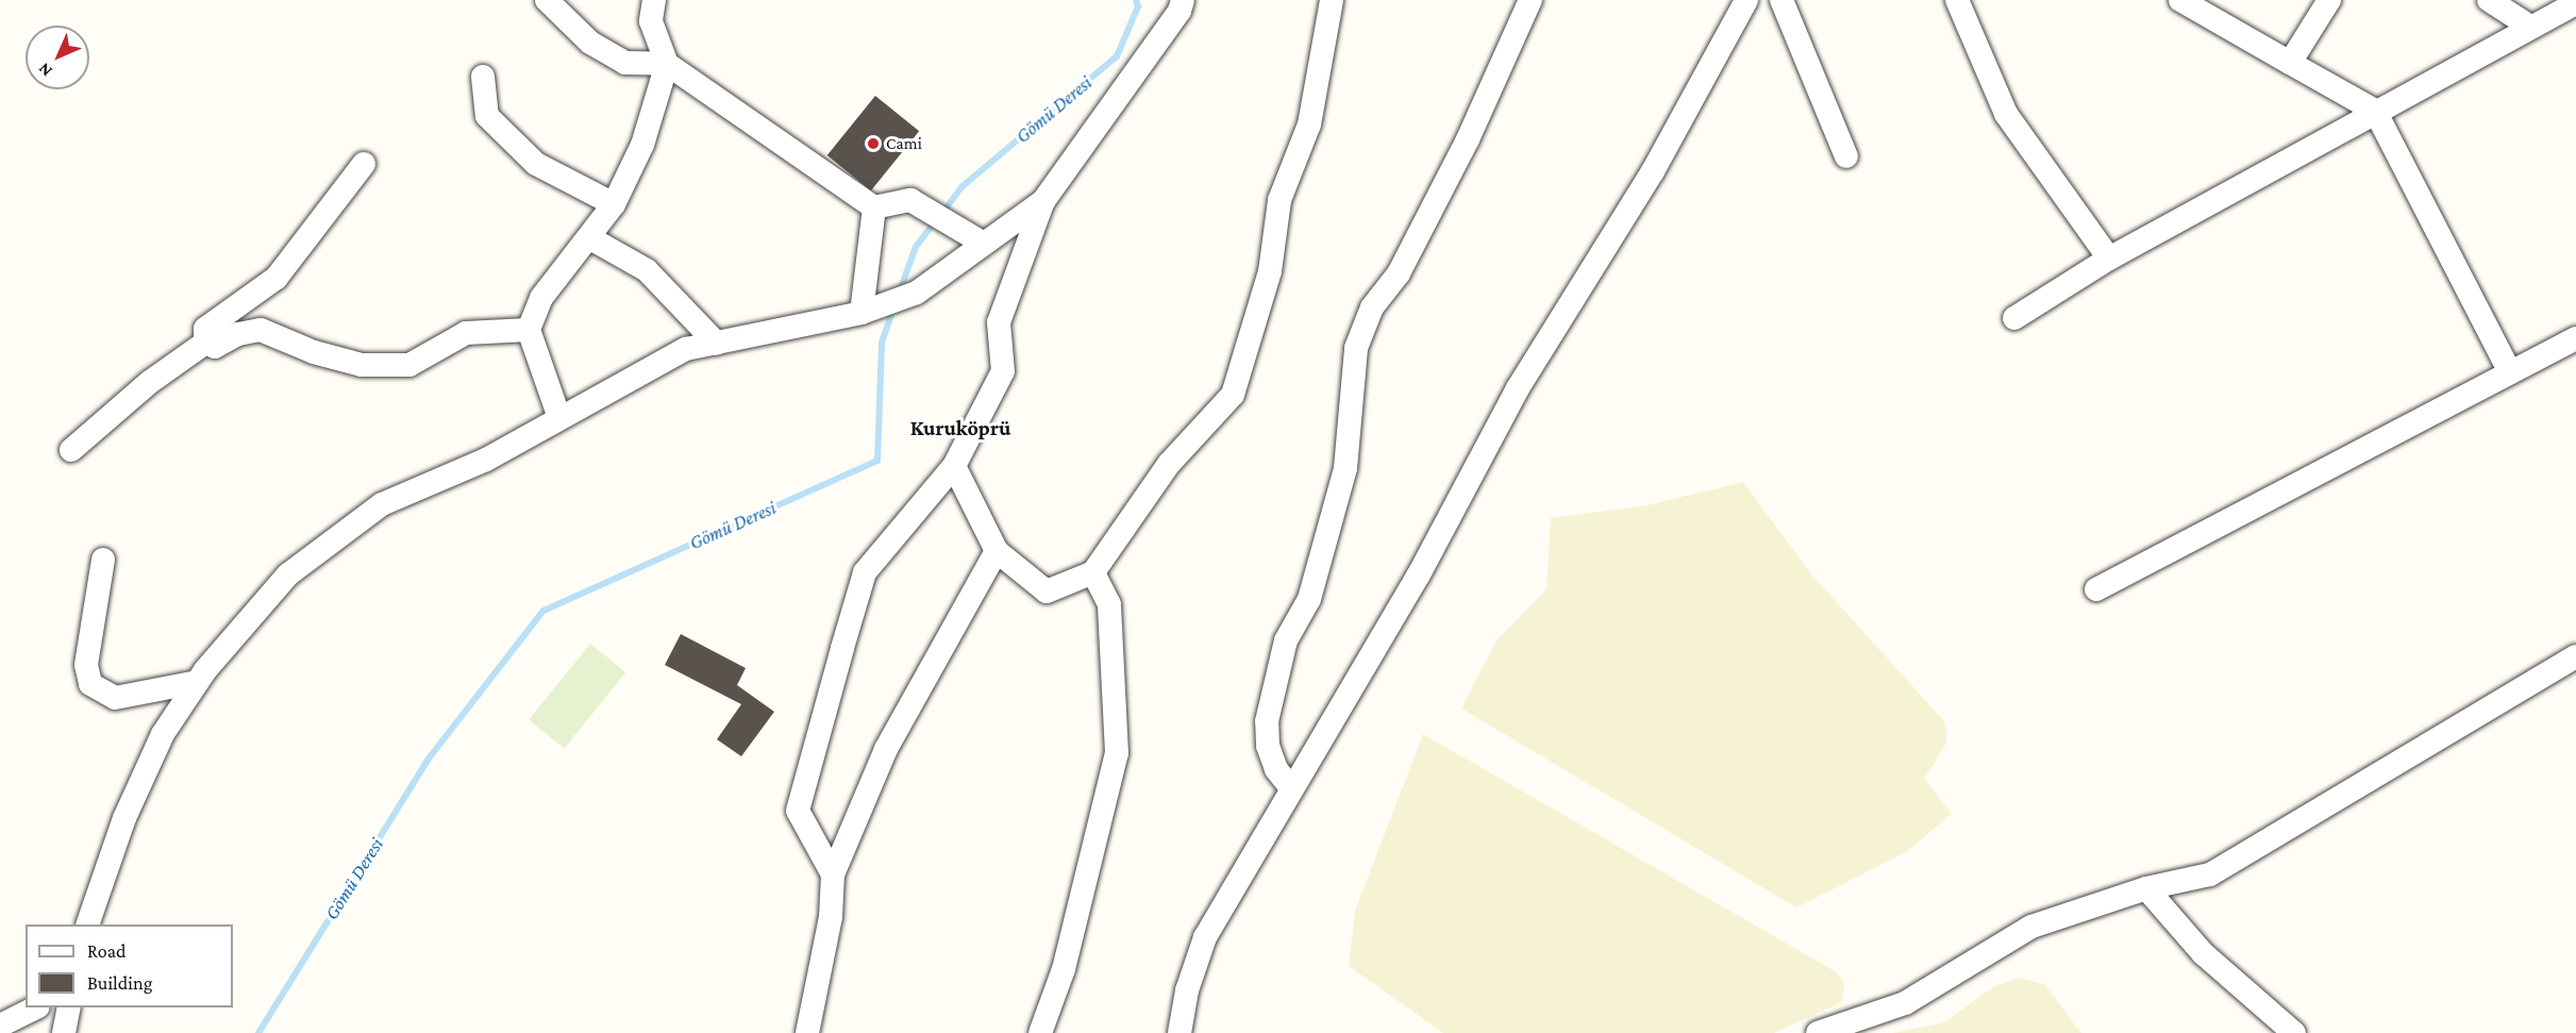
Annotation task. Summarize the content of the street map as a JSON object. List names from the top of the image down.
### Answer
{
  "districts": ["Kuruköprü"],
  "water": ["Gömü Deresi"],
  "places": ["Cami"],
  "legend": ["Road", "Building"],
  "north": "bottom left"
}
